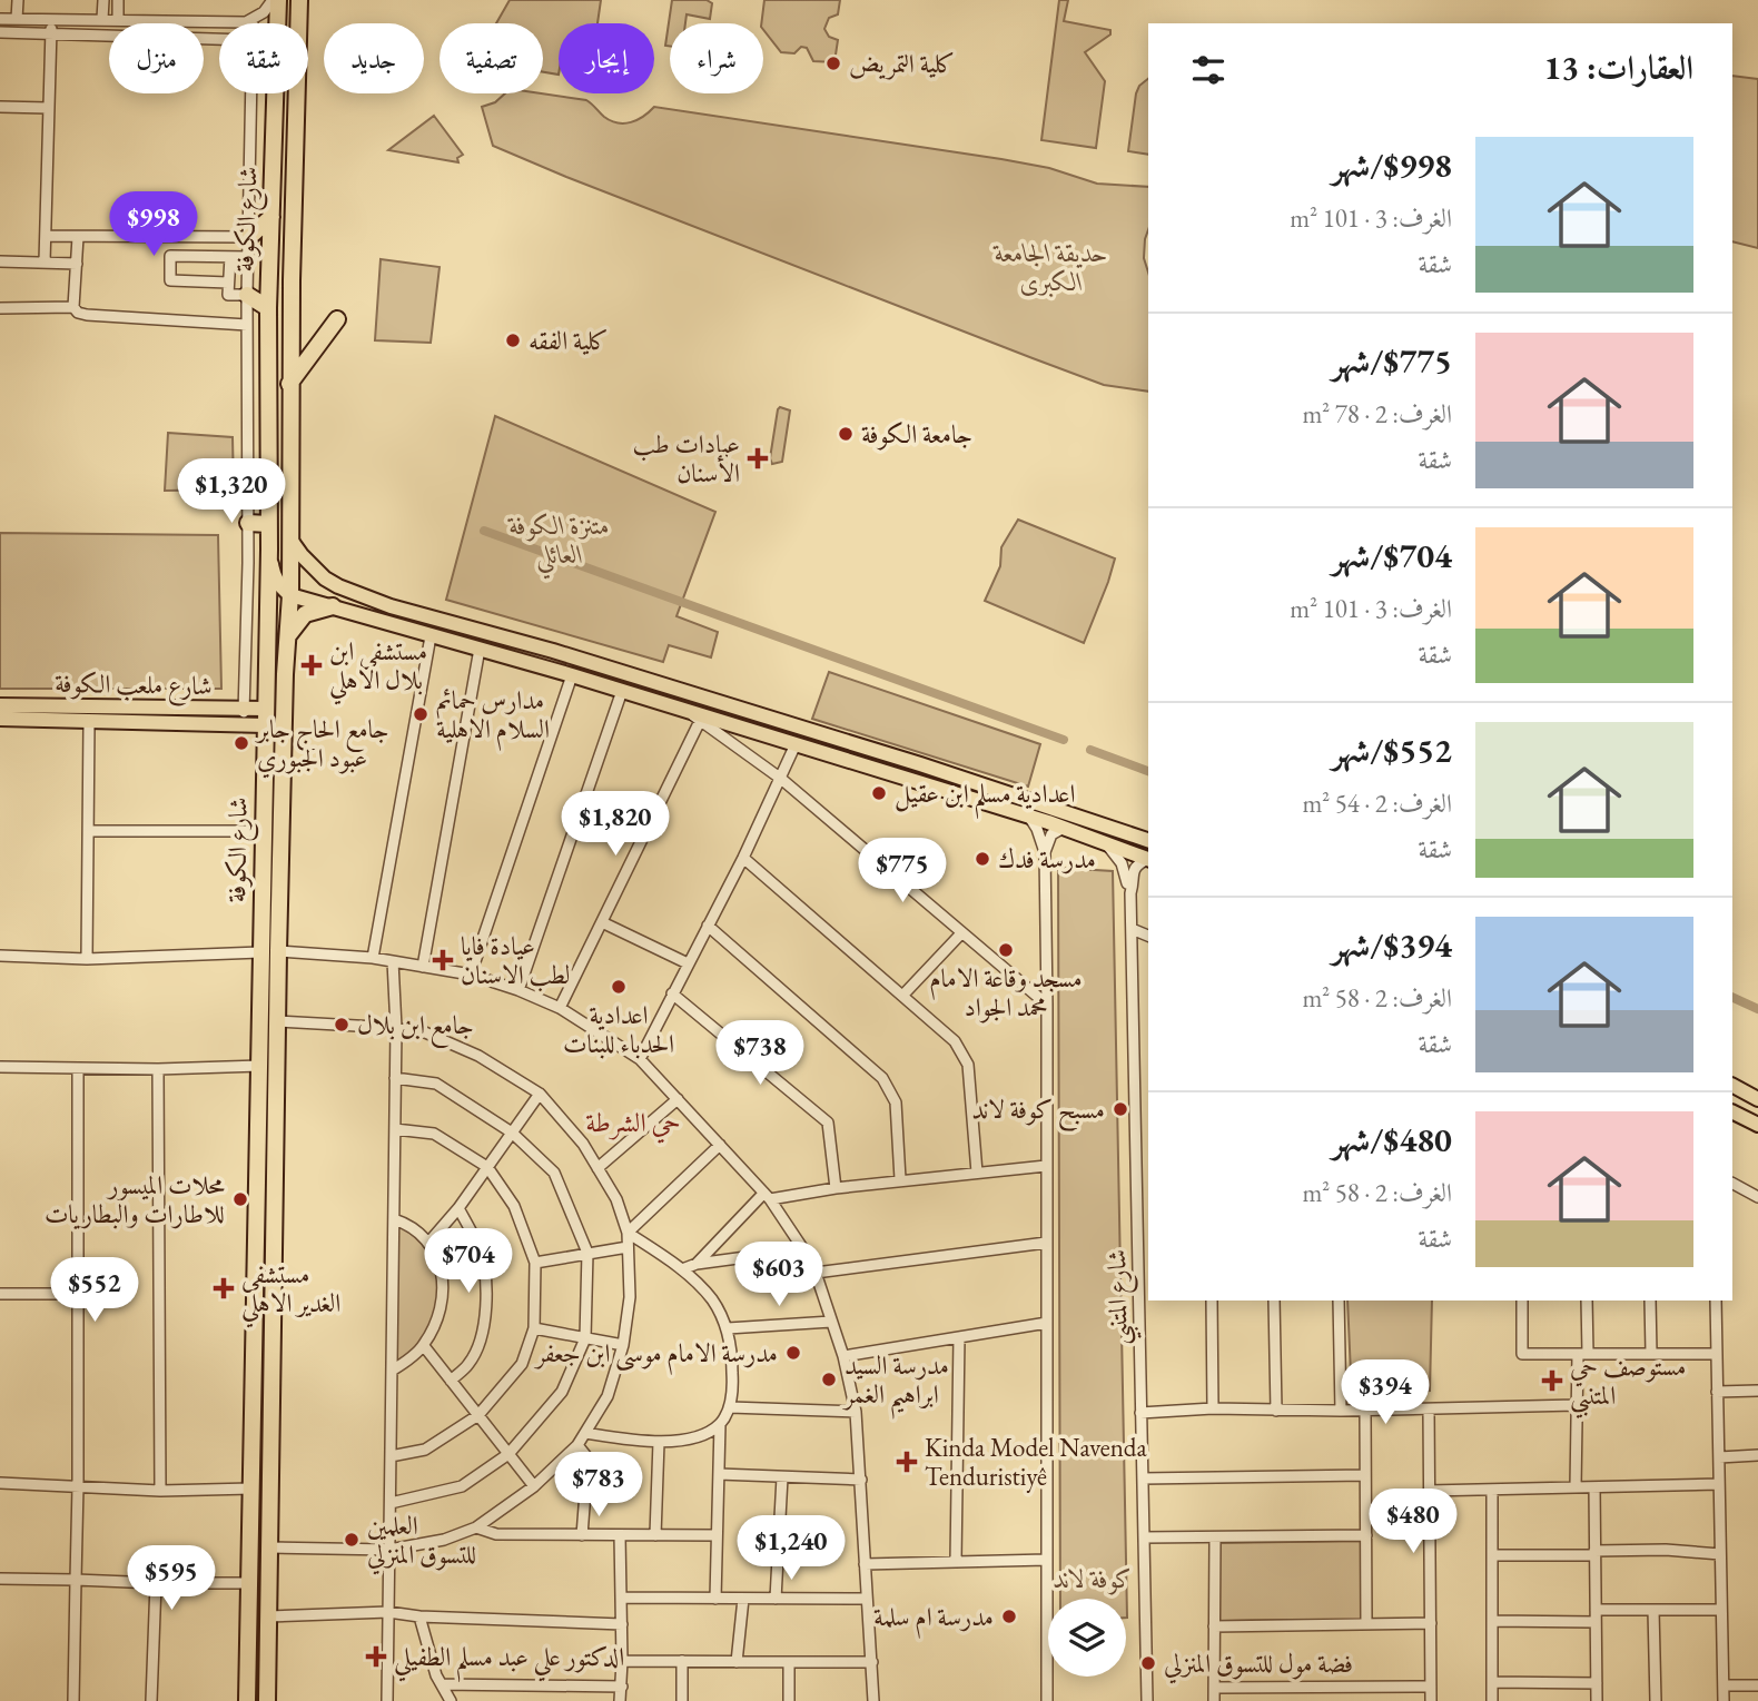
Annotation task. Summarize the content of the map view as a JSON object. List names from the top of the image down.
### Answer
{
  "streets": {
    "highway": ["شارع الكوفة"],
    "main road": ["شارع ملعب الكوفة"],
    "street": ["شارع المتنبي"]
  },
  "crossings": [
    ["شارع الكوفة", "شارع ملعب الكوفة"]
  ],
  "districts": ["حي الشرطة"],
  "parks": ["حديقة الجامعة الكبرى", "متنزة الكوفة العائلي", "كوفة لاند"],
  "places": {
    "other": [
      "كلية التمريض",
      "كلية الفقه",
      "جامعة الكوفة",
      "مدارس حمائم السلام الاهلية",
      "جامع الحاج جابر عبود الجبوري",
      "اعدادية مسلم ابن عقيل",
      "مدرسة فدك",
      "مسجد وقاعة الامام محمد الجواد",
      "اعدادية الحدباء للبنات",
      "جامع ابن بلال",
      "مسبح كوفة لاند",
      "محلات الميسور للاطارات والبطاريات",
      "مدرسة الامام موسى ابن جعفر",
      "مدرسة السيد ابراهيم الغمر",
      "العلمين للتسوق المنزلي",
      "مدرسة ام سلمة",
      "فضة مول للتسوق المنزلي"
    ],
    "health": [
      "عيادات طب الأسنان",
      "مستشفى ابن بلال الاهلي",
      "عيادة فايا لطب الاسنان",
      "مستشفى الغدير الاهلي",
      "مستوصف حي المتنبي",
      "Kinda Model Navenda Tenduristiyê",
      "الدكتور علي عبد مسلم الطفيلي"
    ]
  },
  "page": {
    "chip": [
      "شراء",
      "إيجار",
      "تصفية",
      "جديد",
      "شقة",
      "منزل"
    ],
    "heading": "العقارات: 13",
    "list": [
      {
        "name": "$998/شهر",
        "note": "الغرف: 3 · 101 m² · شقة"
      },
      {
        "name": "$775/شهر",
        "note": "الغرف: 2 · 78 m² · شقة"
      },
      {
        "name": "$704/شهر",
        "note": "الغرف: 3 · 101 m² · شقة"
      },
      {
        "name": "$552/شهر",
        "note": "الغرف: 2 · 54 m² · شقة"
      },
      {
        "name": "$394/شهر",
        "note": "الغرف: 2 · 58 m² · شقة"
      },
      {
        "name": "$480/شهر",
        "note": "الغرف: 2 · 58 m² · شقة"
      }
    ],
    "price": [
      "$998",
      "$1,320",
      "$1,820",
      "$775",
      "$738",
      "$704",
      "$603",
      "$552",
      "$394",
      "$783",
      "$480",
      "$1,240",
      "$595"
    ]
  }
}
